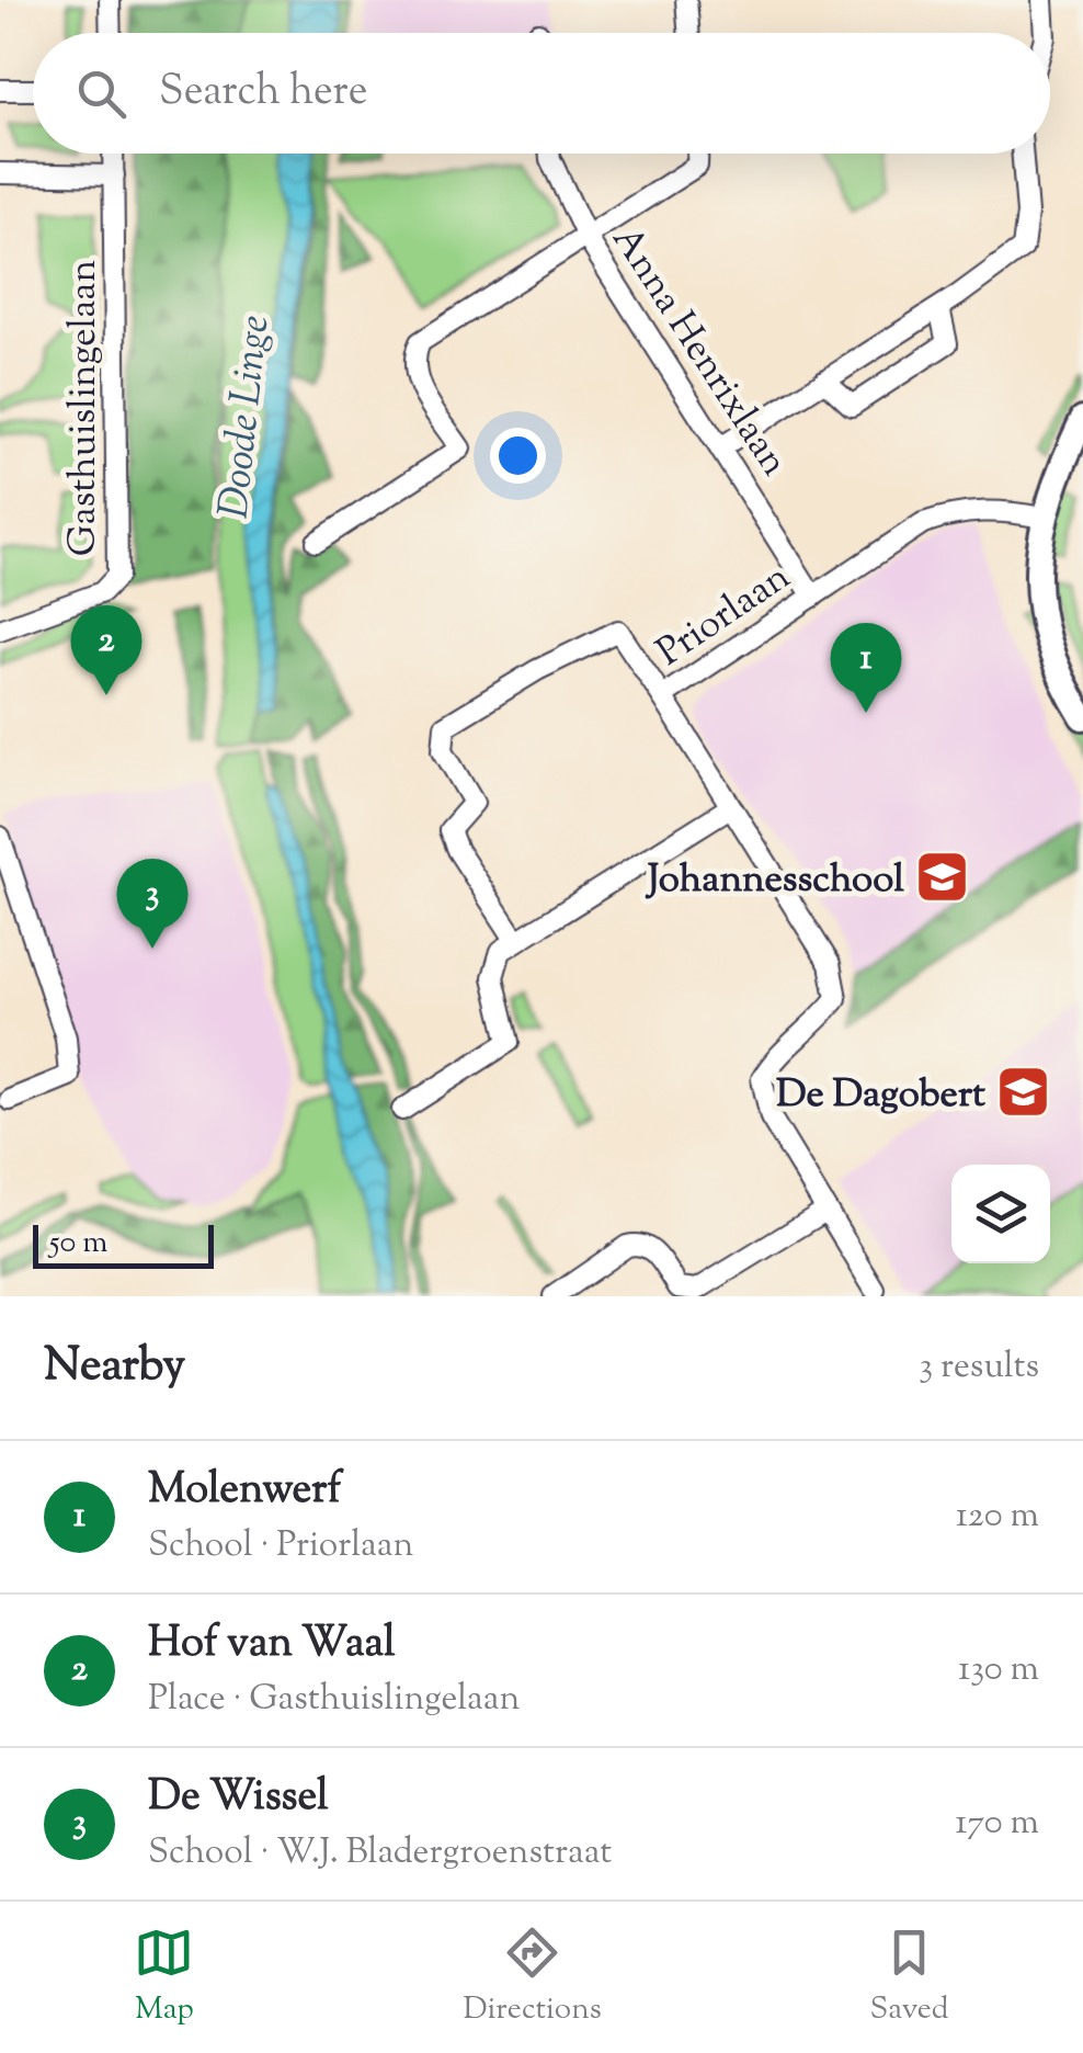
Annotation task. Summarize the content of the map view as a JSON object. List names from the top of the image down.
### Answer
{
  "streets": {
    "street": ["Anna Henrixlaan", "Gasthuislingelaan", "Priorlaan"]
  },
  "crossings": [
    ["Anna Henrixlaan", "Priorlaan"]
  ],
  "water": ["Doode Linge"],
  "places": {
    "school or university": ["Johannesschool", "De Dagobert"]
  },
  "scale_bar": "50 m",
  "page": {
    "search": "Search here",
    "pins": ["2", "1", "3"],
    "scale": "50 m",
    "heading": ["Nearby", "3 results"],
    "list": [
      {
        "mark": "1",
        "name": "Molenwerf",
        "note": "School · Priorlaan",
        "value": "120 m"
      },
      {
        "mark": "2",
        "name": "Hof van Waal",
        "note": "Place · Gasthuislingelaan",
        "value": "130 m"
      },
      {
        "mark": "3",
        "name": "De Wissel",
        "note": "School · W.J. Bladergroenstraat",
        "value": "170 m"
      }
    ],
    "nav": ["Map", "Directions", "Saved"]
  }
}
